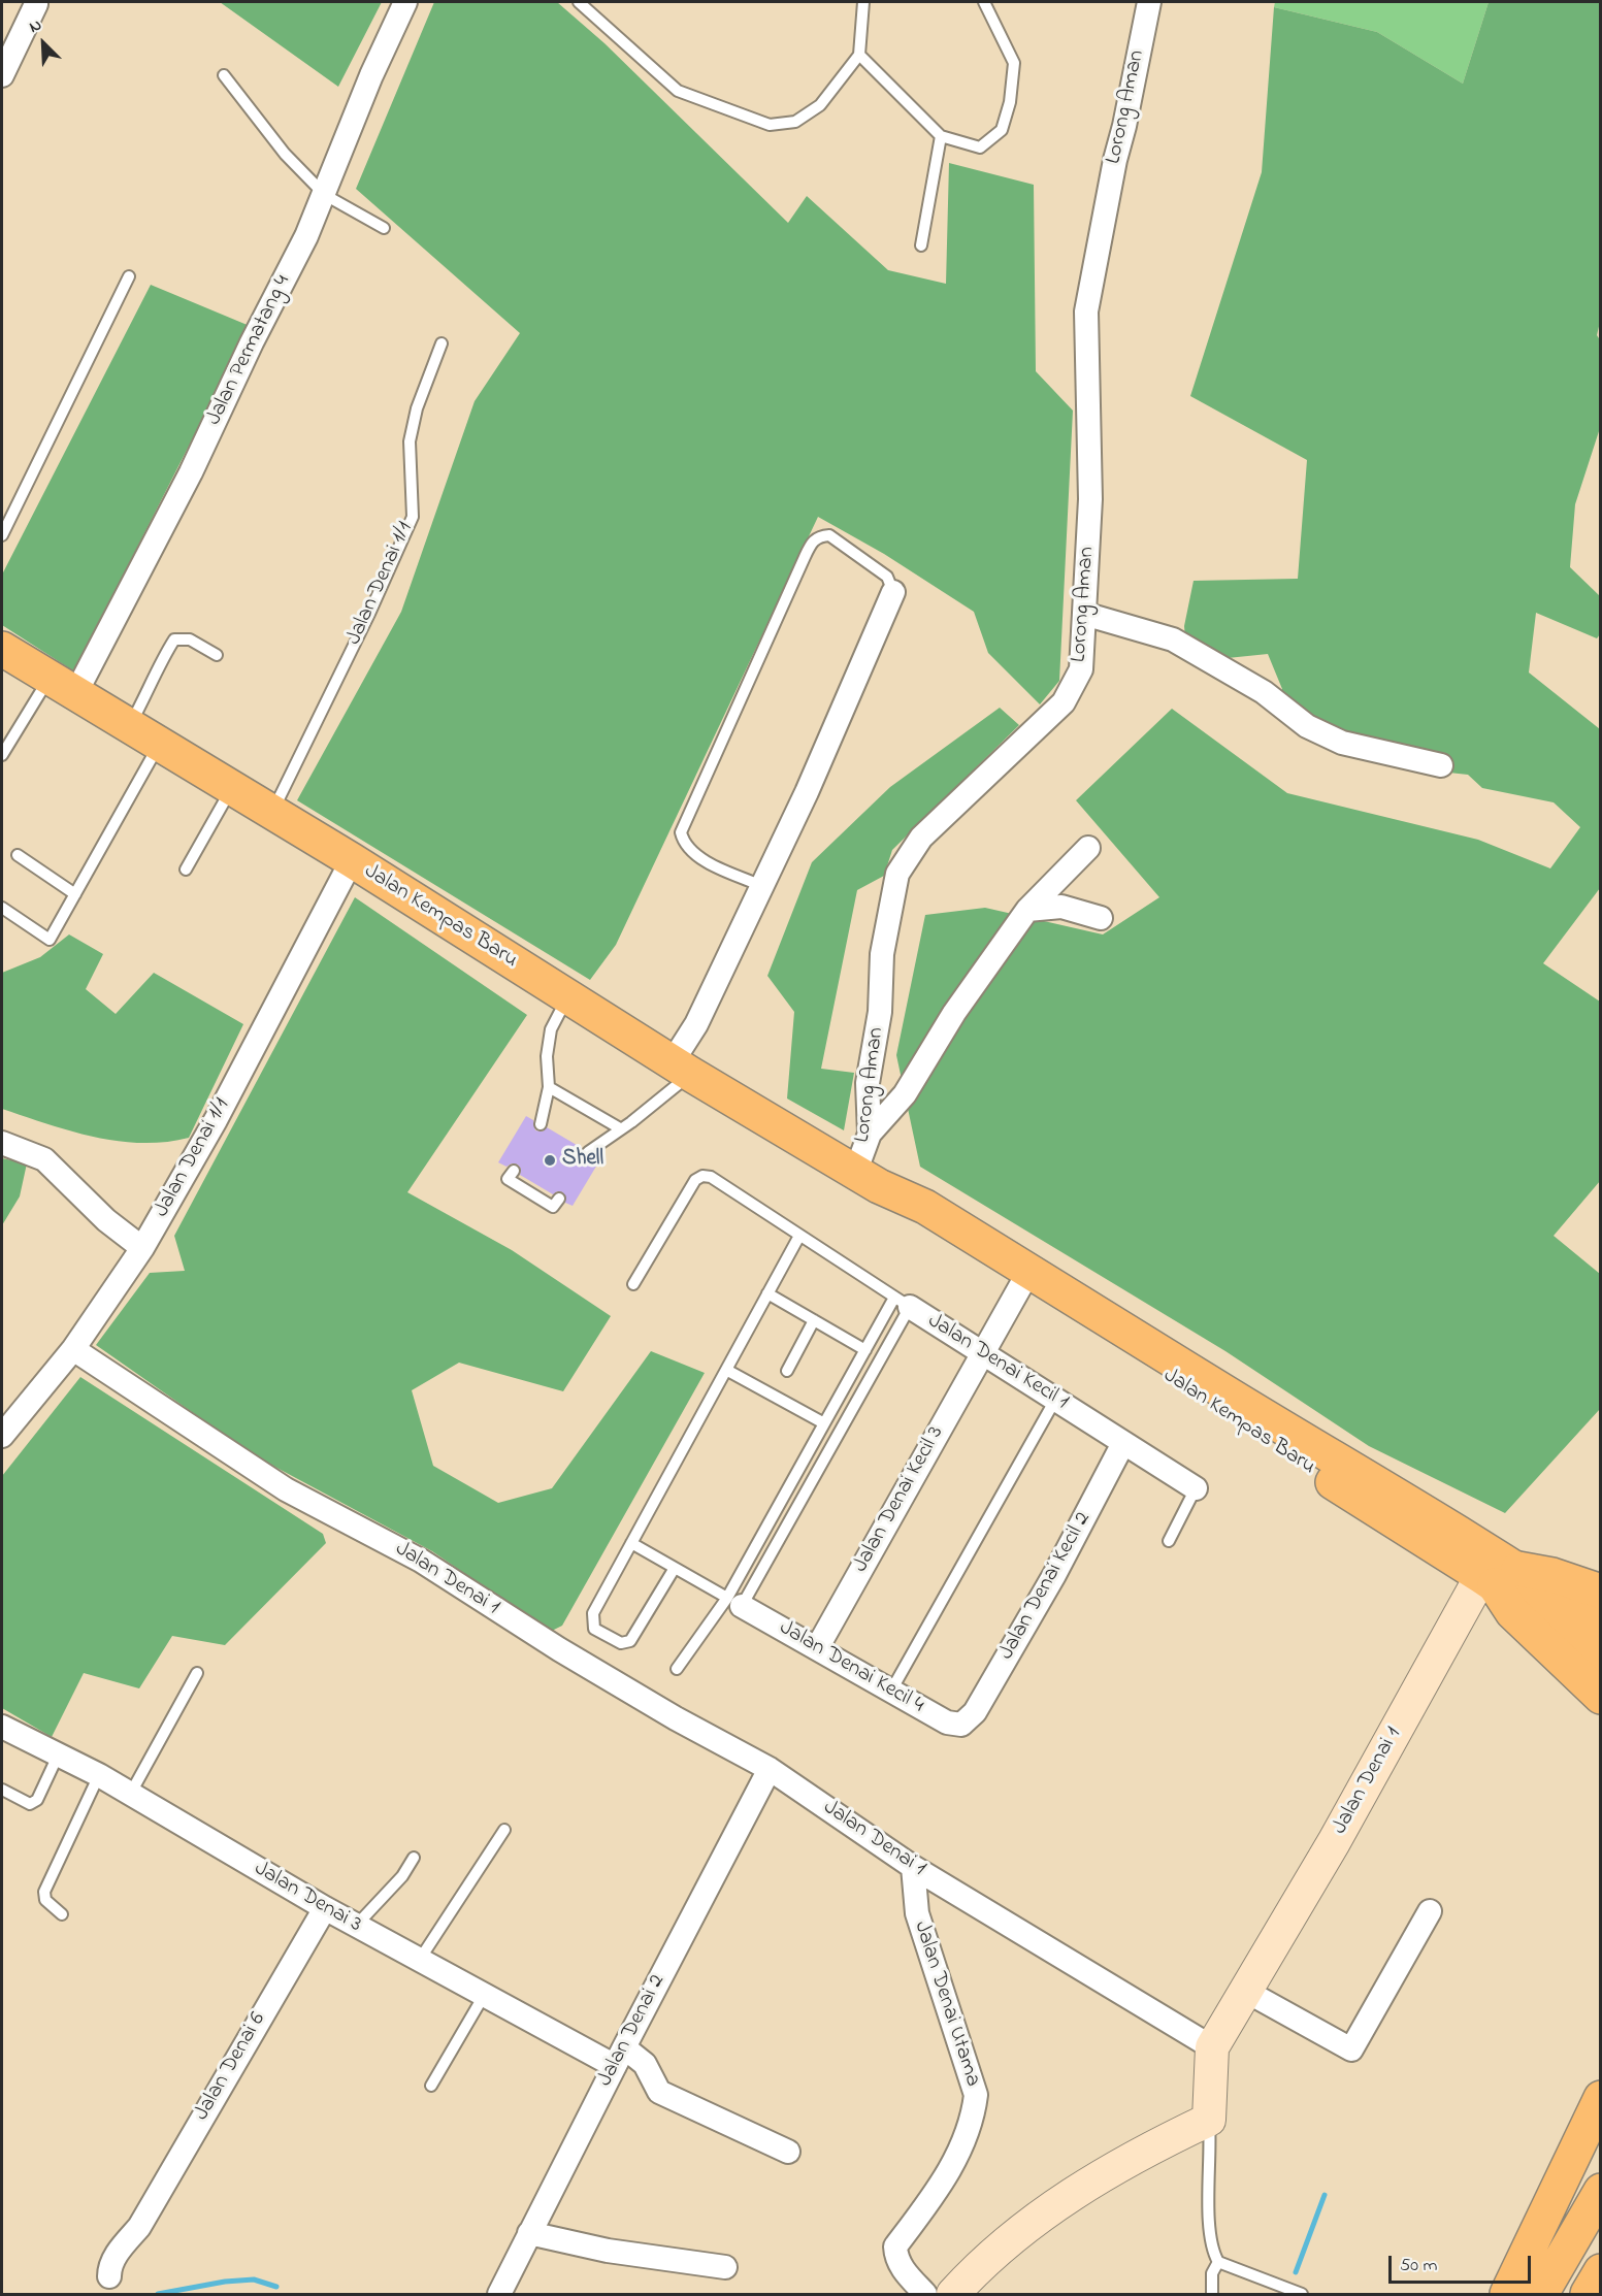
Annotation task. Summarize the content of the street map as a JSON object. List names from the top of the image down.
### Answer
{
  "streets": {
    "main road": ["Jalan Kempas Baru"],
    "street": [
      "Lorong Aman",
      "Jalan Permatang 4",
      "Jalan Denai 1/1",
      "Jalan Denai Kecil 1",
      "Jalan Denai Kecil 3",
      "Jalan Denai 1",
      "Jalan Denai Kecil 2",
      "Jalan Denai Kecil 4",
      "Jalan Denai 3",
      "Jalan Denai Utama",
      "Jalan Denai 2",
      "Jalan Denai 6"
    ]
  },
  "crossings": [
    ["Lorong Aman", "Jalan Kempas Baru"],
    ["Jalan Permatang 4", "Jalan Kempas Baru"],
    ["Jalan Denai 1/1", "Jalan Kempas Baru"],
    ["Jalan Denai 1/1", "Jalan Denai 1"],
    ["Jalan Kempas Baru", "Jalan Denai Kecil 3"],
    ["Jalan Kempas Baru", "Jalan Denai 1"],
    ["Jalan Denai Kecil 1", "Jalan Denai Kecil 3"],
    ["Jalan Denai Kecil 1", "Jalan Denai Kecil 2"],
    ["Jalan Denai Kecil 3", "Jalan Denai Kecil 4"],
    ["Jalan Denai 1", "Jalan Denai Utama"],
    ["Jalan Denai 1", "Jalan Denai 2"],
    ["Jalan Denai Kecil 2", "Jalan Denai Kecil 4"],
    ["Jalan Denai 3", "Jalan Denai 2"],
    ["Jalan Denai 3", "Jalan Denai 6"]
  ],
  "places": ["Shell"],
  "scale_bar": "50 m",
  "north": "top left"
}
